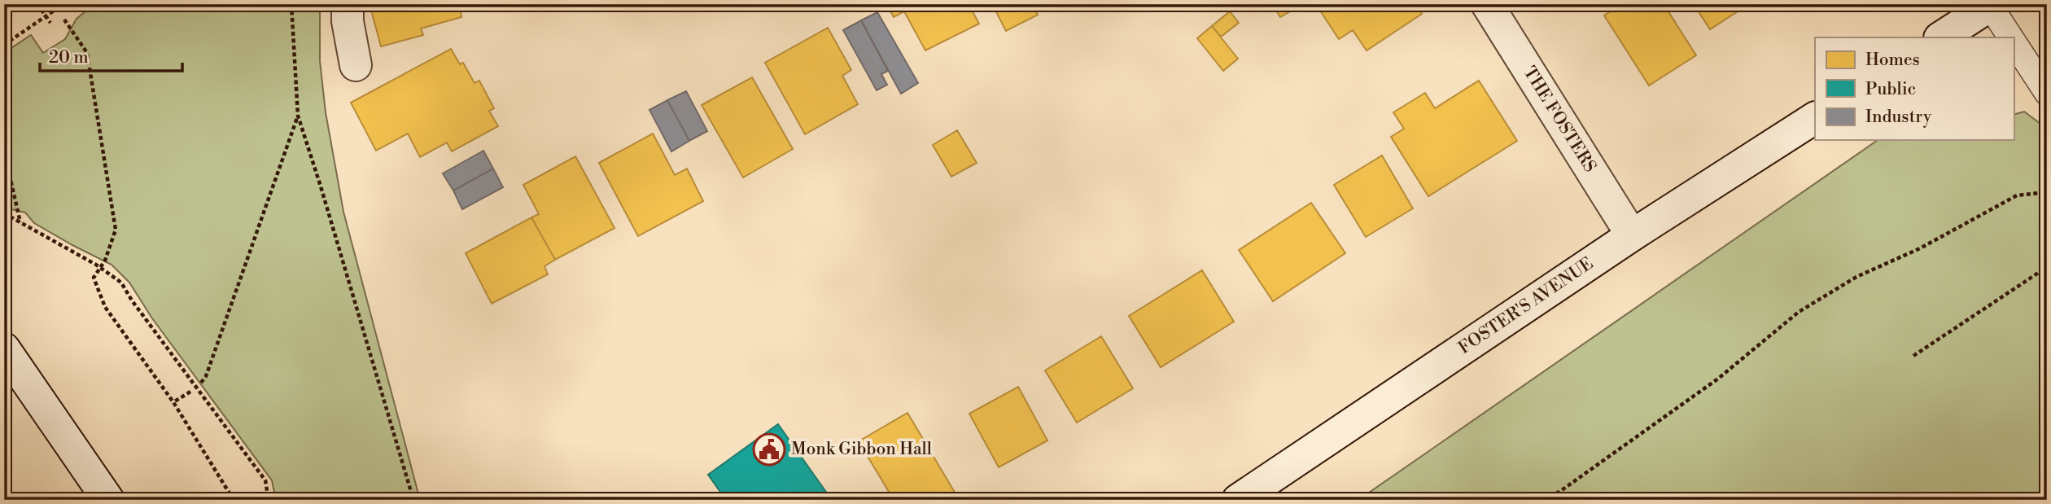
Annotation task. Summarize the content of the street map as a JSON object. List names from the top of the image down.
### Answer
{
  "streets": {
    "main road": ["THE FOSTERS", "FOSTER'S AVENUE"]
  },
  "crossings": [
    ["THE FOSTERS", "FOSTER'S AVENUE"]
  ],
  "places": {
    "public building": ["Monk Gibbon Hall"]
  },
  "legend": ["Homes", "Public", "Industry"],
  "scale_bar": "20 m"
}
